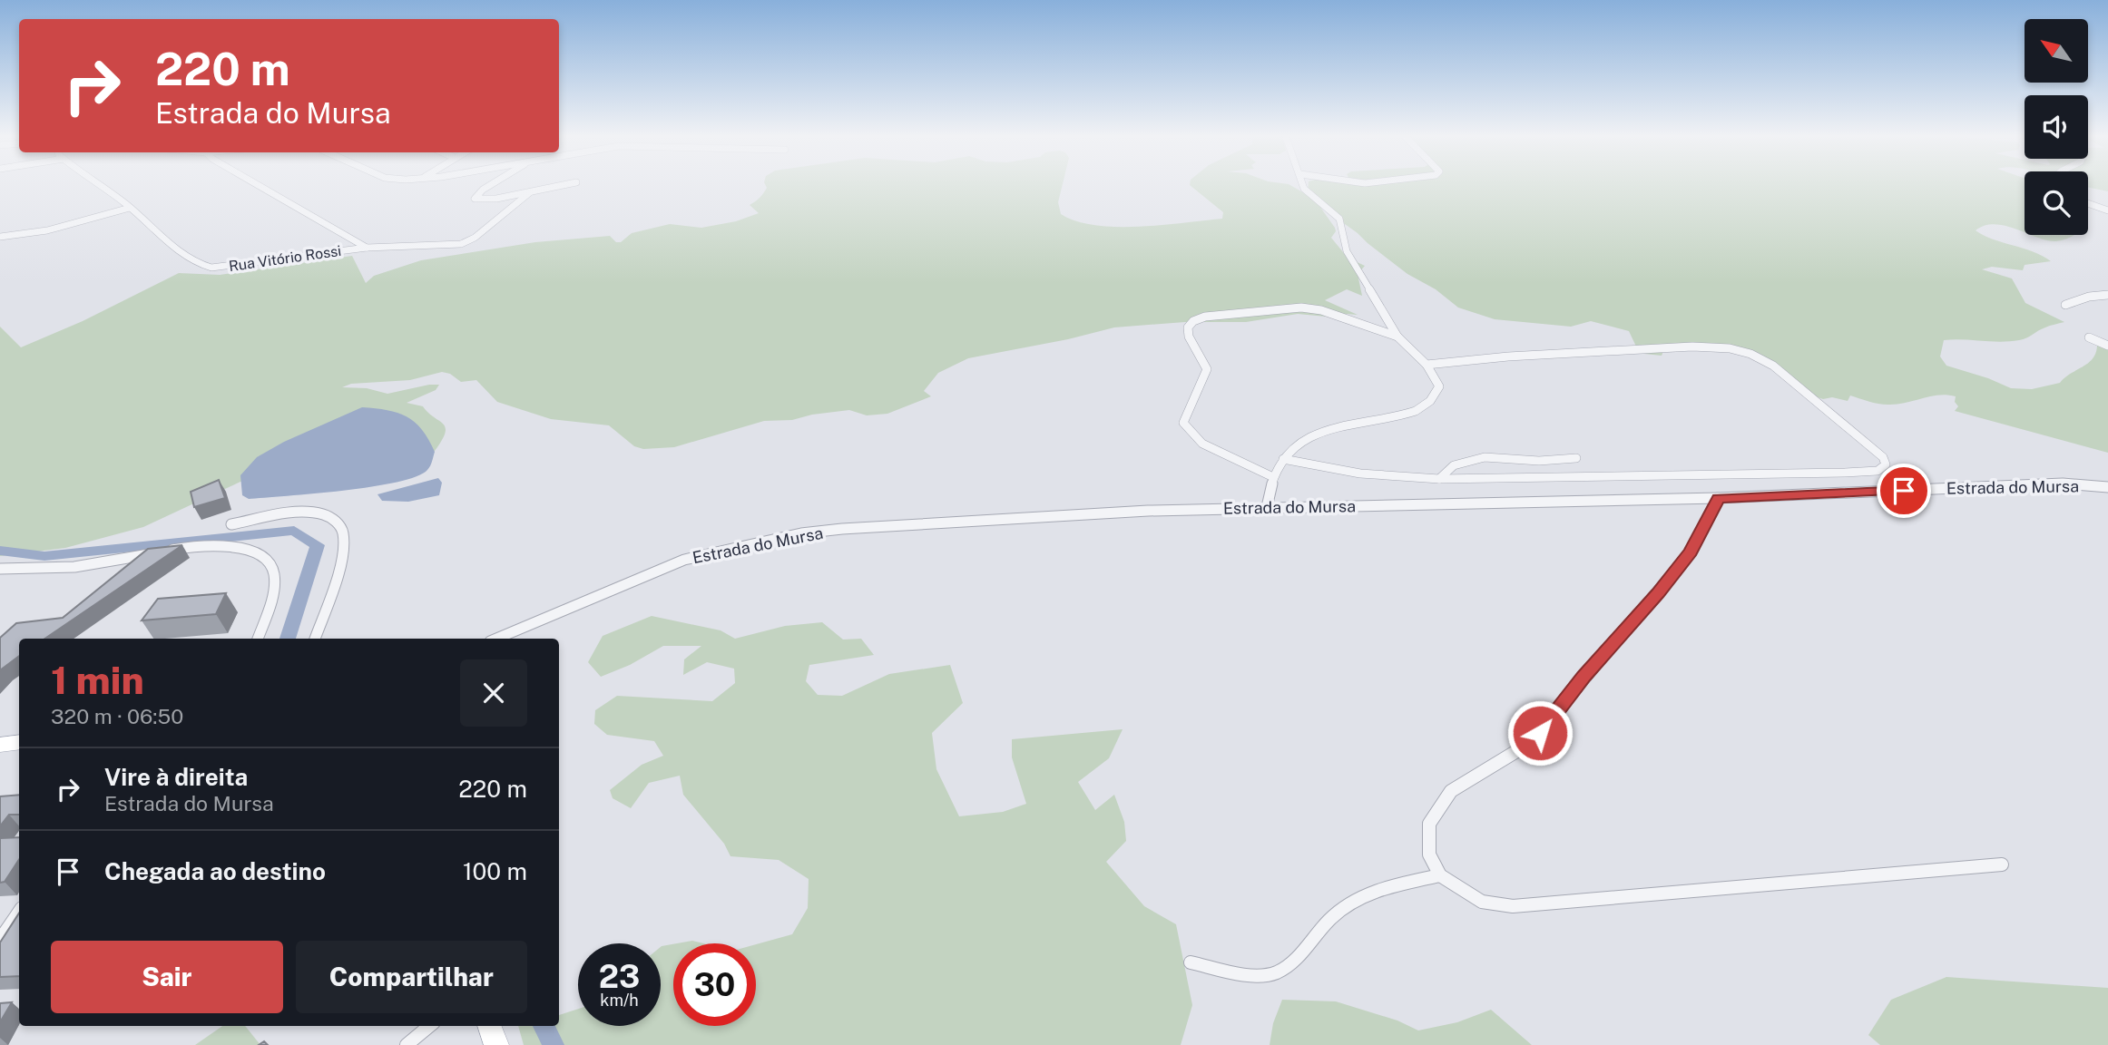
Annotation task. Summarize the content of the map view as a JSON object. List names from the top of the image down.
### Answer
{
  "streets": {
    "street": ["Rua Vitório Rossi", "Estrada do Mursa"]
  },
  "north": "top left",
  "page": {
    "turn": ["220 m", "Estrada do Mursa"],
    "heading": ["1 min", "320 m · 06:50"],
    "list": [
      {
        "name": "Vire à direita",
        "note": "Estrada do Mursa",
        "value": "220 m"
      },
      {
        "name": "Chegada ao destino",
        "value": "100 m"
      }
    ],
    "buttons": ["Sair", "Compartilhar"],
    "speed": "23 km/h",
    "limit": "30"
  }
}
